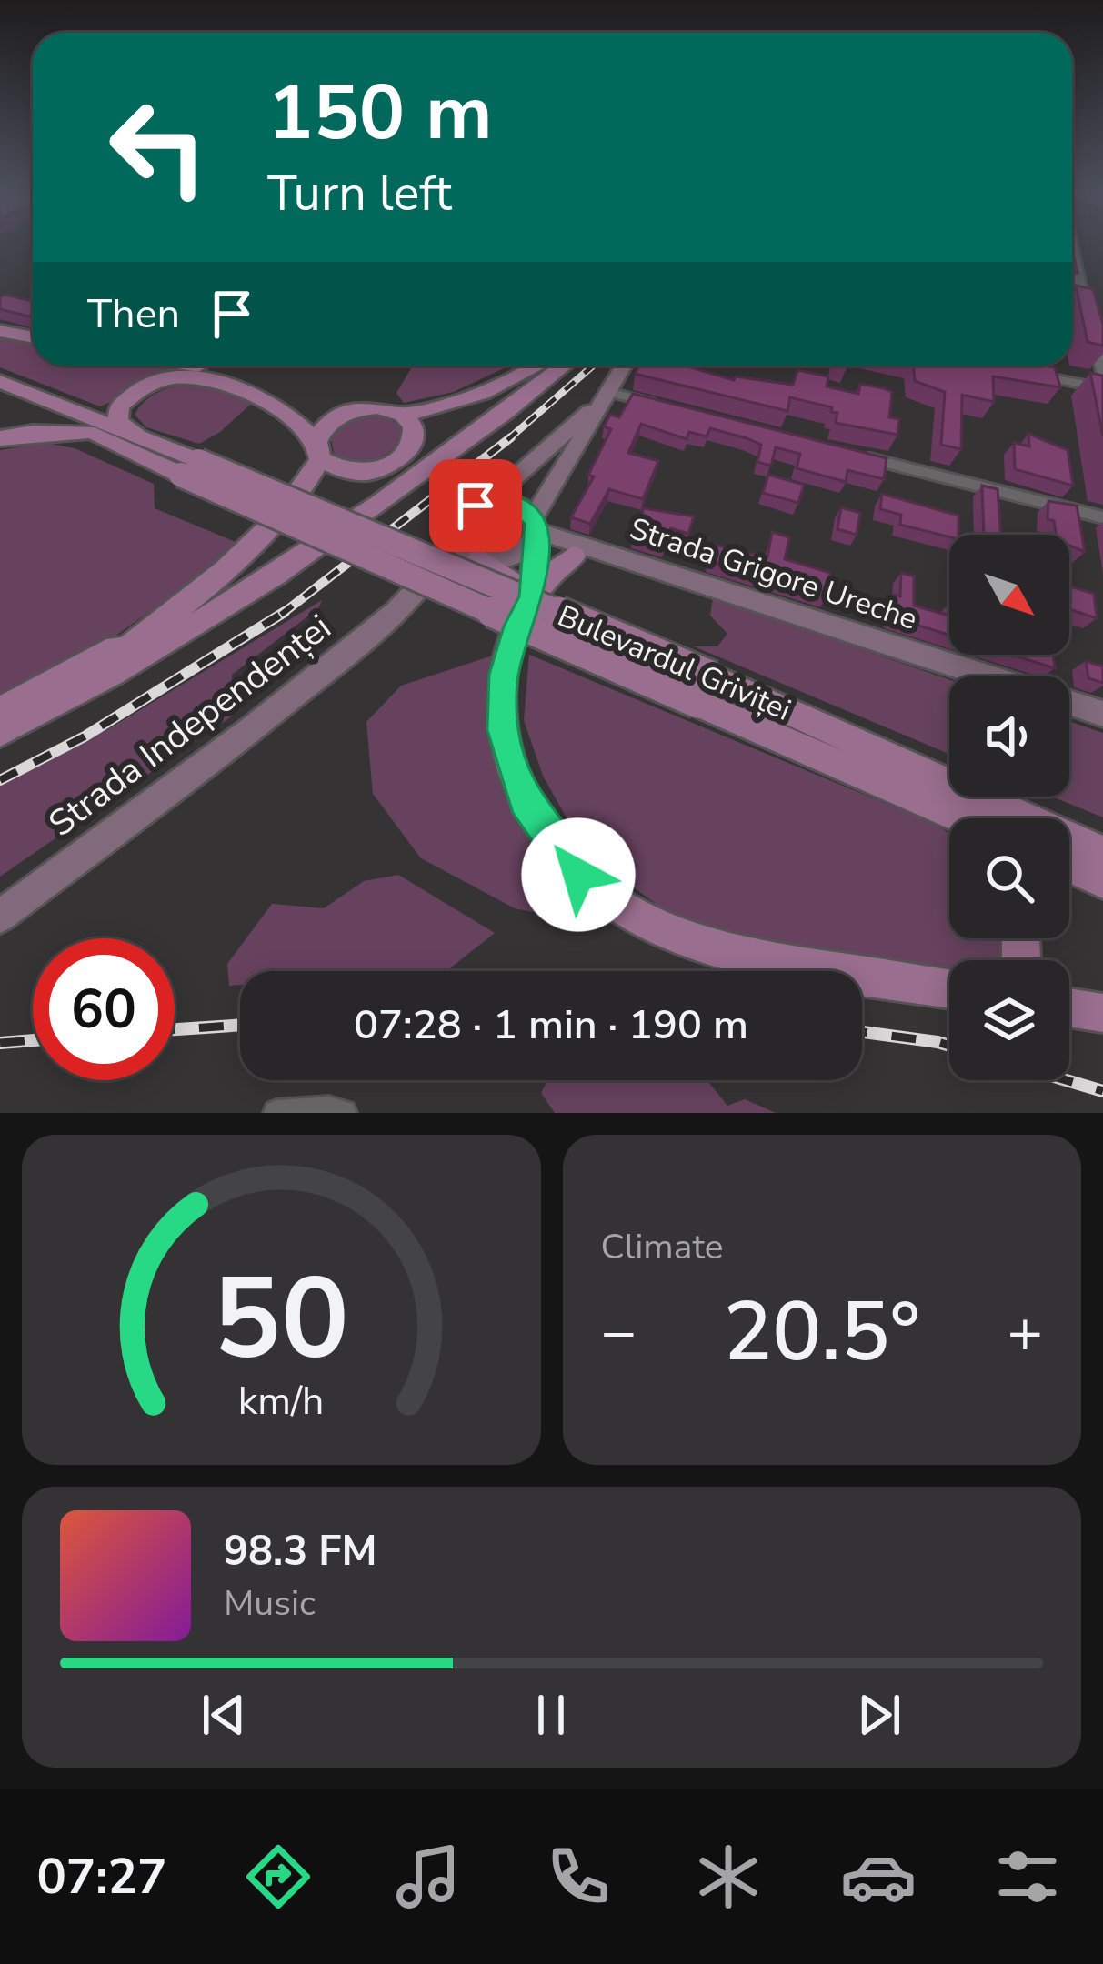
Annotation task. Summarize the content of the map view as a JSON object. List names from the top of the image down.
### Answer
{
  "streets": {
    "main road": ["Strada Grigore Ureche", "Bulevardul Griviței", "Strada Independenței"]
  },
  "north": "bottom right",
  "page": {
    "turn": ["150 m", "Turn left"],
    "then": "Then",
    "limit": "60",
    "trip": "07:28 · 1 min · 190 m",
    "tile": "Climate",
    "heat": ["−", "20.5°", "+"],
    "song": ["98.3 FM", "Music"],
    "tabs": "07:27",
    "gauge": ["50", "km/h"]
  }
}
